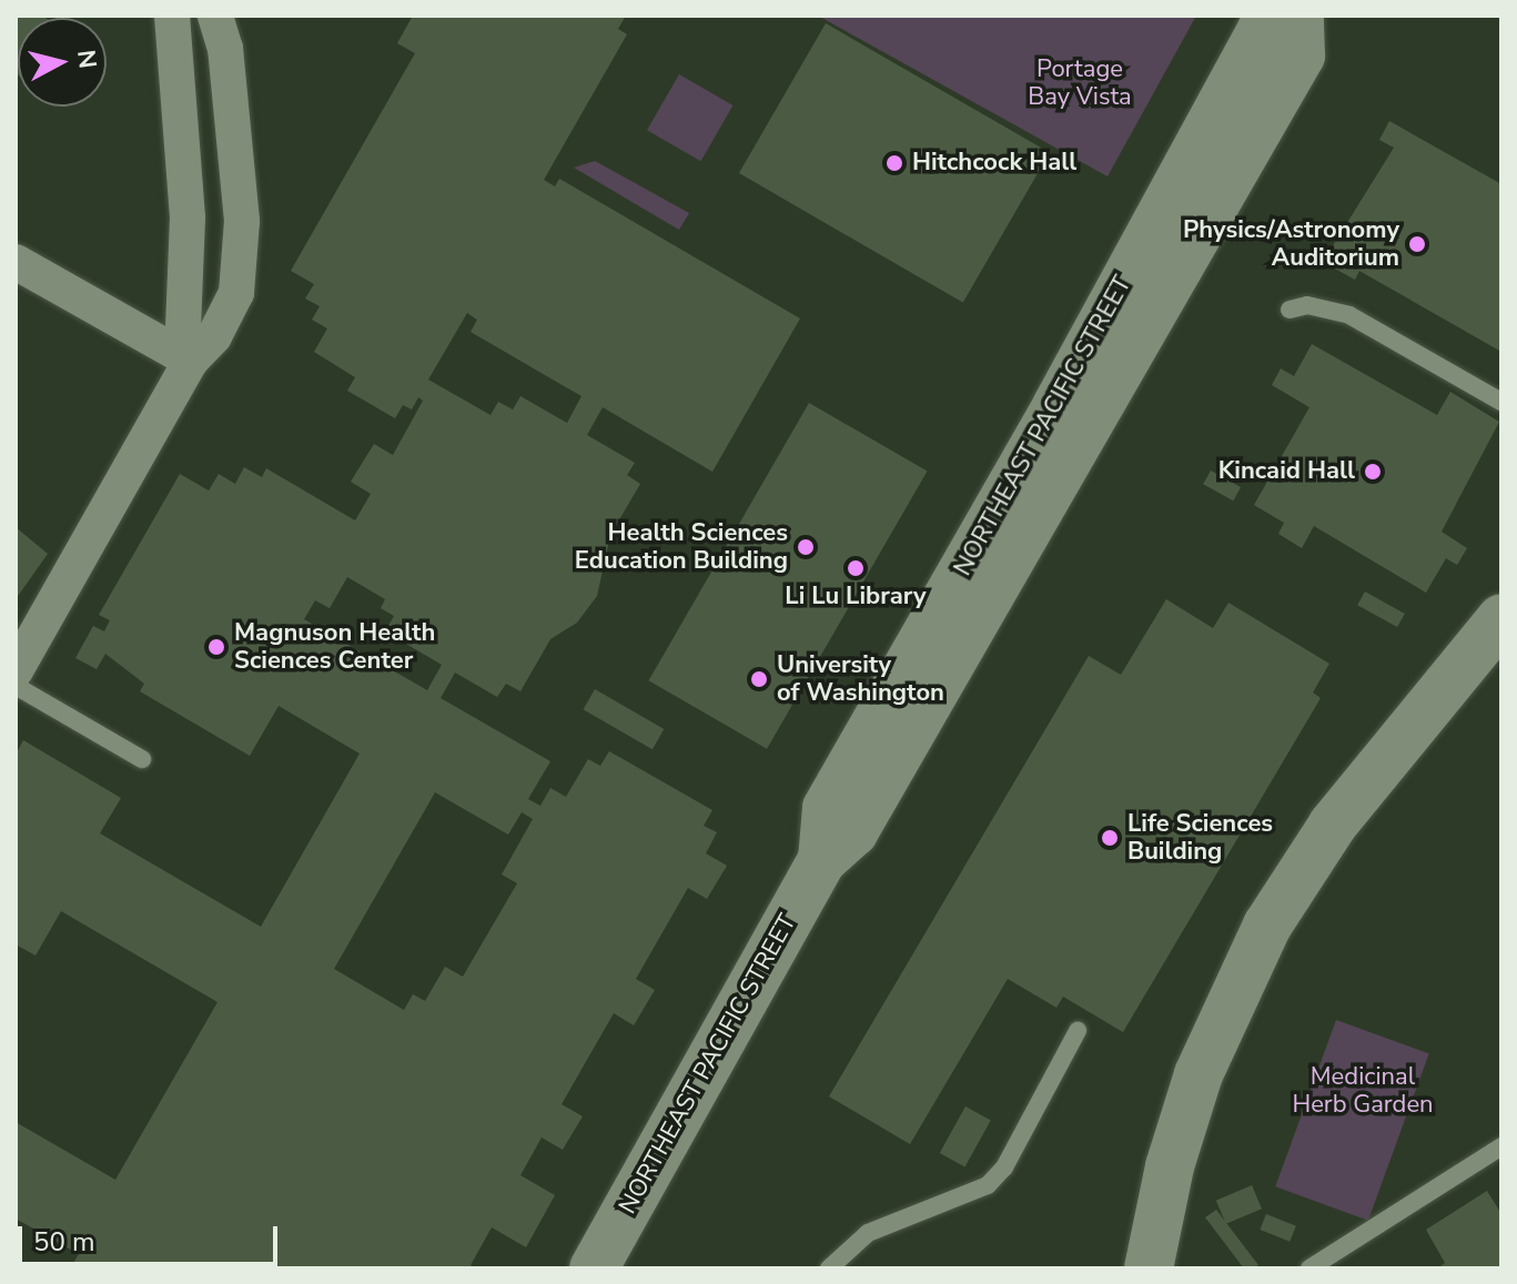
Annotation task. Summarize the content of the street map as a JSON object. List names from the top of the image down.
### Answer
{
  "streets": {
    "main road": ["NORTHEAST PACIFIC STREET"]
  },
  "parks": ["Portage Bay Vista", "Medicinal Herb Garden"],
  "places": [
    "Hitchcock Hall",
    "Physics/Astronomy Auditorium",
    "Kincaid Hall",
    "Health Sciences Education Building",
    "Li Lu Library",
    "Magnuson Health Sciences Center",
    "University of Washington",
    "Life Sciences Building"
  ],
  "scale_bar": "50 m",
  "north": "right"
}
